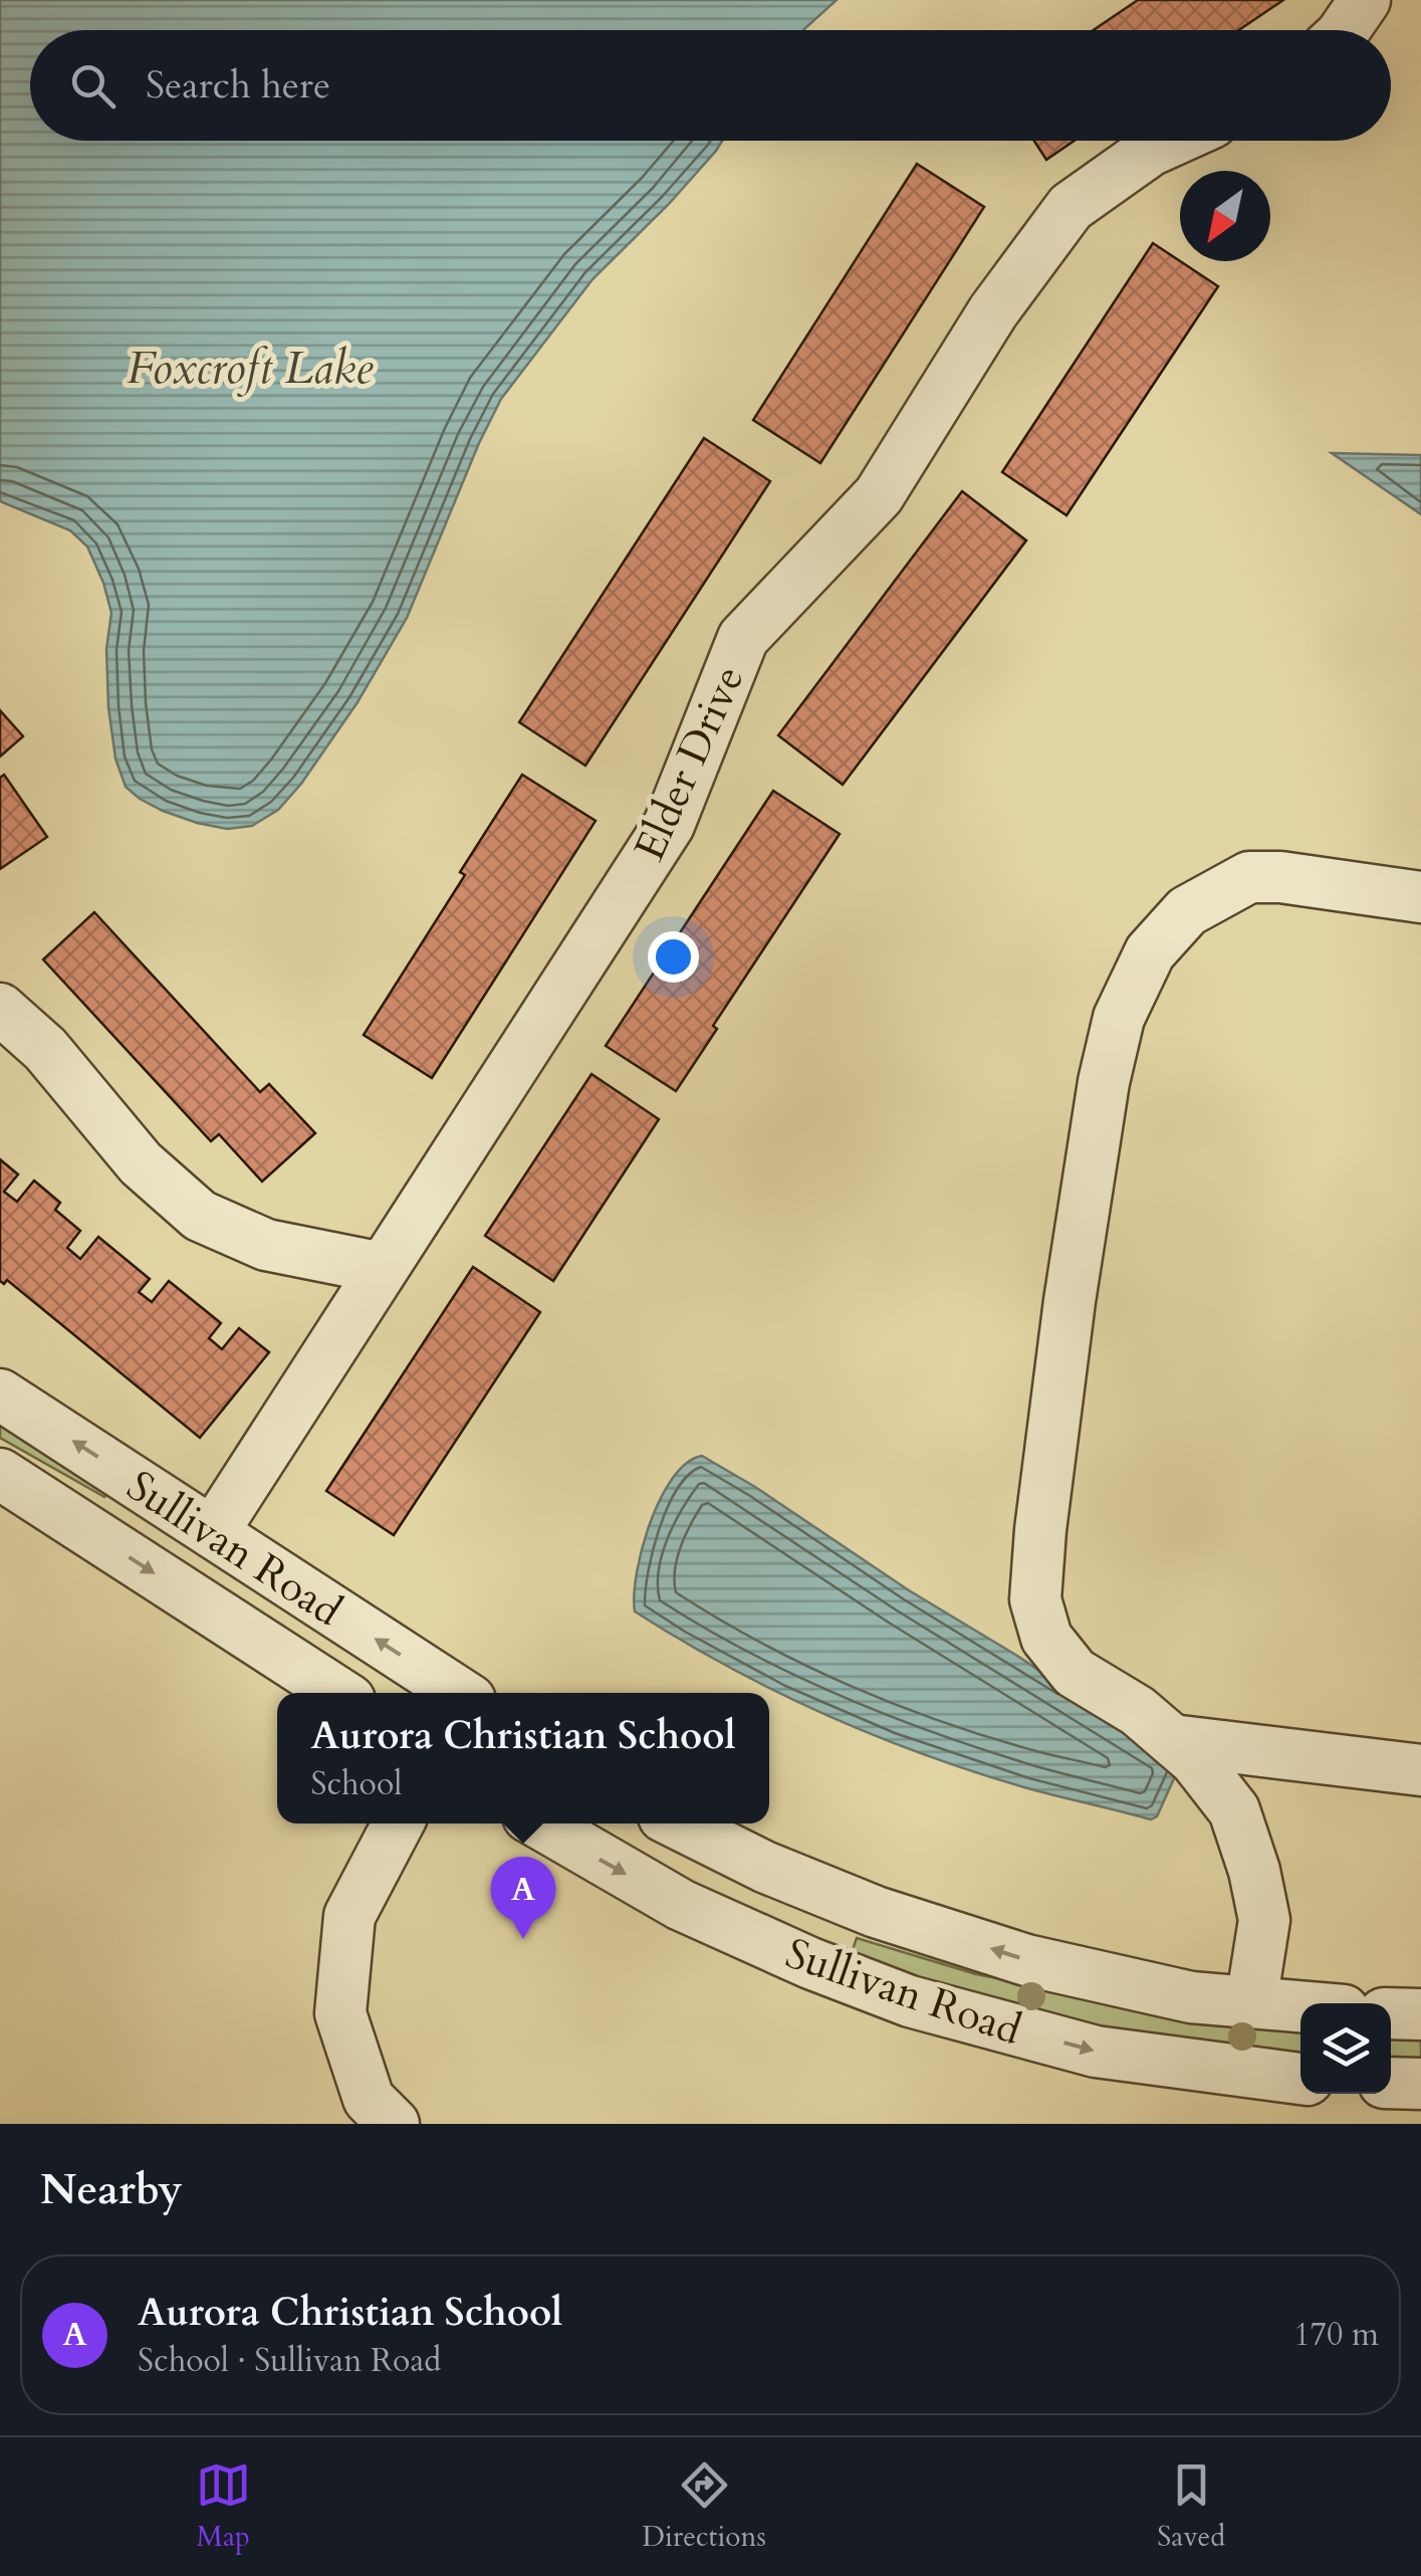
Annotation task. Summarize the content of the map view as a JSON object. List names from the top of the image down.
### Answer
{
  "streets": {
    "street": ["Elder Drive", "Sullivan Road"]
  },
  "crossings": [
    ["Elder Drive", "Sullivan Road"]
  ],
  "water": ["Foxcroft Lake"],
  "north": "bottom left",
  "page": {
    "search": "Search here",
    "popup": ["Aurora Christian School", "School"],
    "pins": "A",
    "heading": "Nearby",
    "list": [
      {
        "mark": "A",
        "name": "Aurora Christian School",
        "note": "School · Sullivan Road",
        "value": "170 m"
      }
    ],
    "nav": ["Map", "Directions", "Saved"]
  }
}
